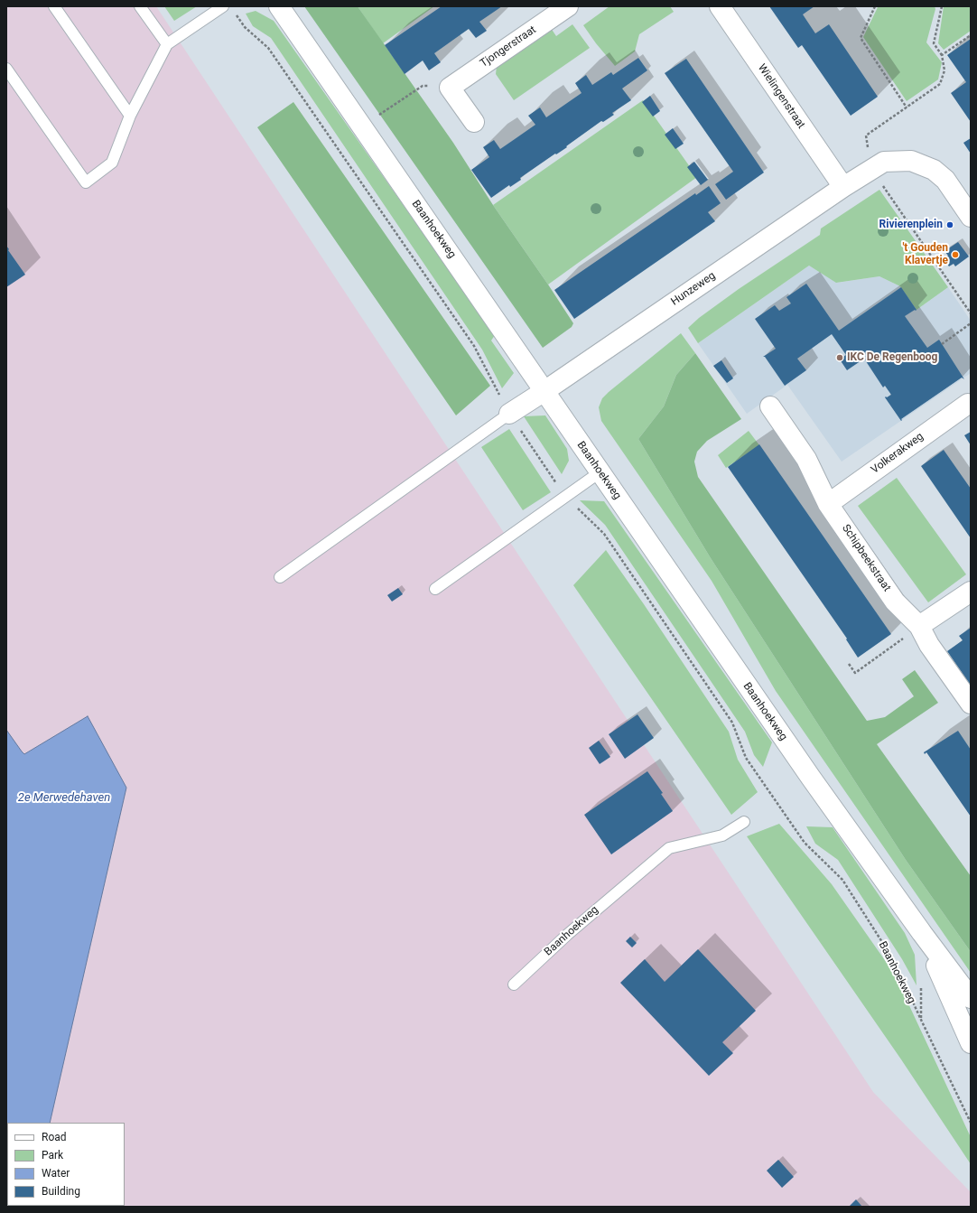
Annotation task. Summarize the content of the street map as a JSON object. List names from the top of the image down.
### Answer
{
  "streets": {
    "street": [
      "Tjongerstraat",
      "Wielingenstraat",
      "Baanhoekweg",
      "Hunzeweg",
      "Volkerakweg",
      "Schipbeekstraat"
    ]
  },
  "crossings": [
    ["Wielingenstraat", "Hunzeweg"],
    ["Baanhoekweg", "Hunzeweg"],
    ["Volkerakweg", "Schipbeekstraat"]
  ],
  "water": ["2e Merwedehaven"],
  "places": ["Rivierenplein", "'t Gouden Klavertje", "IKC De Regenboog"],
  "legend": [
    "Road",
    "Park",
    "Water",
    "Building"
  ]
}
